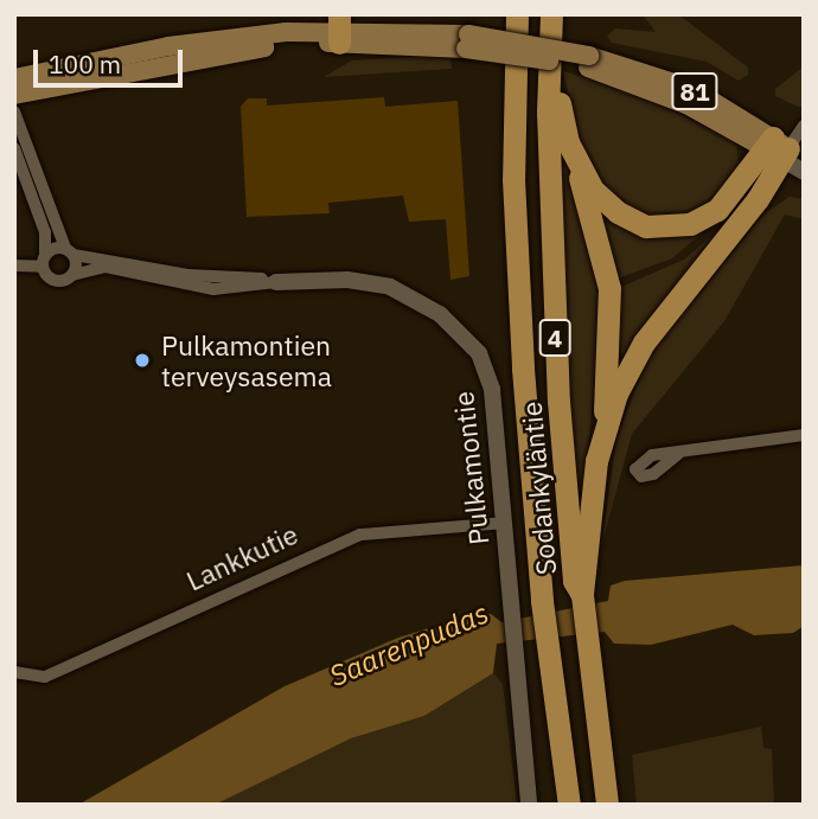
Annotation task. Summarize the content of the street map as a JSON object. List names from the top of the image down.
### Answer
{
  "streets": {
    "highway": ["4", "Sodankyläntie"],
    "main road": ["81"],
    "street": ["Pulkamontie", "Lankkutie"]
  },
  "crossings": [
    ["Pulkamontie", "Lankkutie"]
  ],
  "water": ["Saarenpudas"],
  "places": ["Pulkamontien terveysasema"],
  "scale_bar": "100 m"
}
